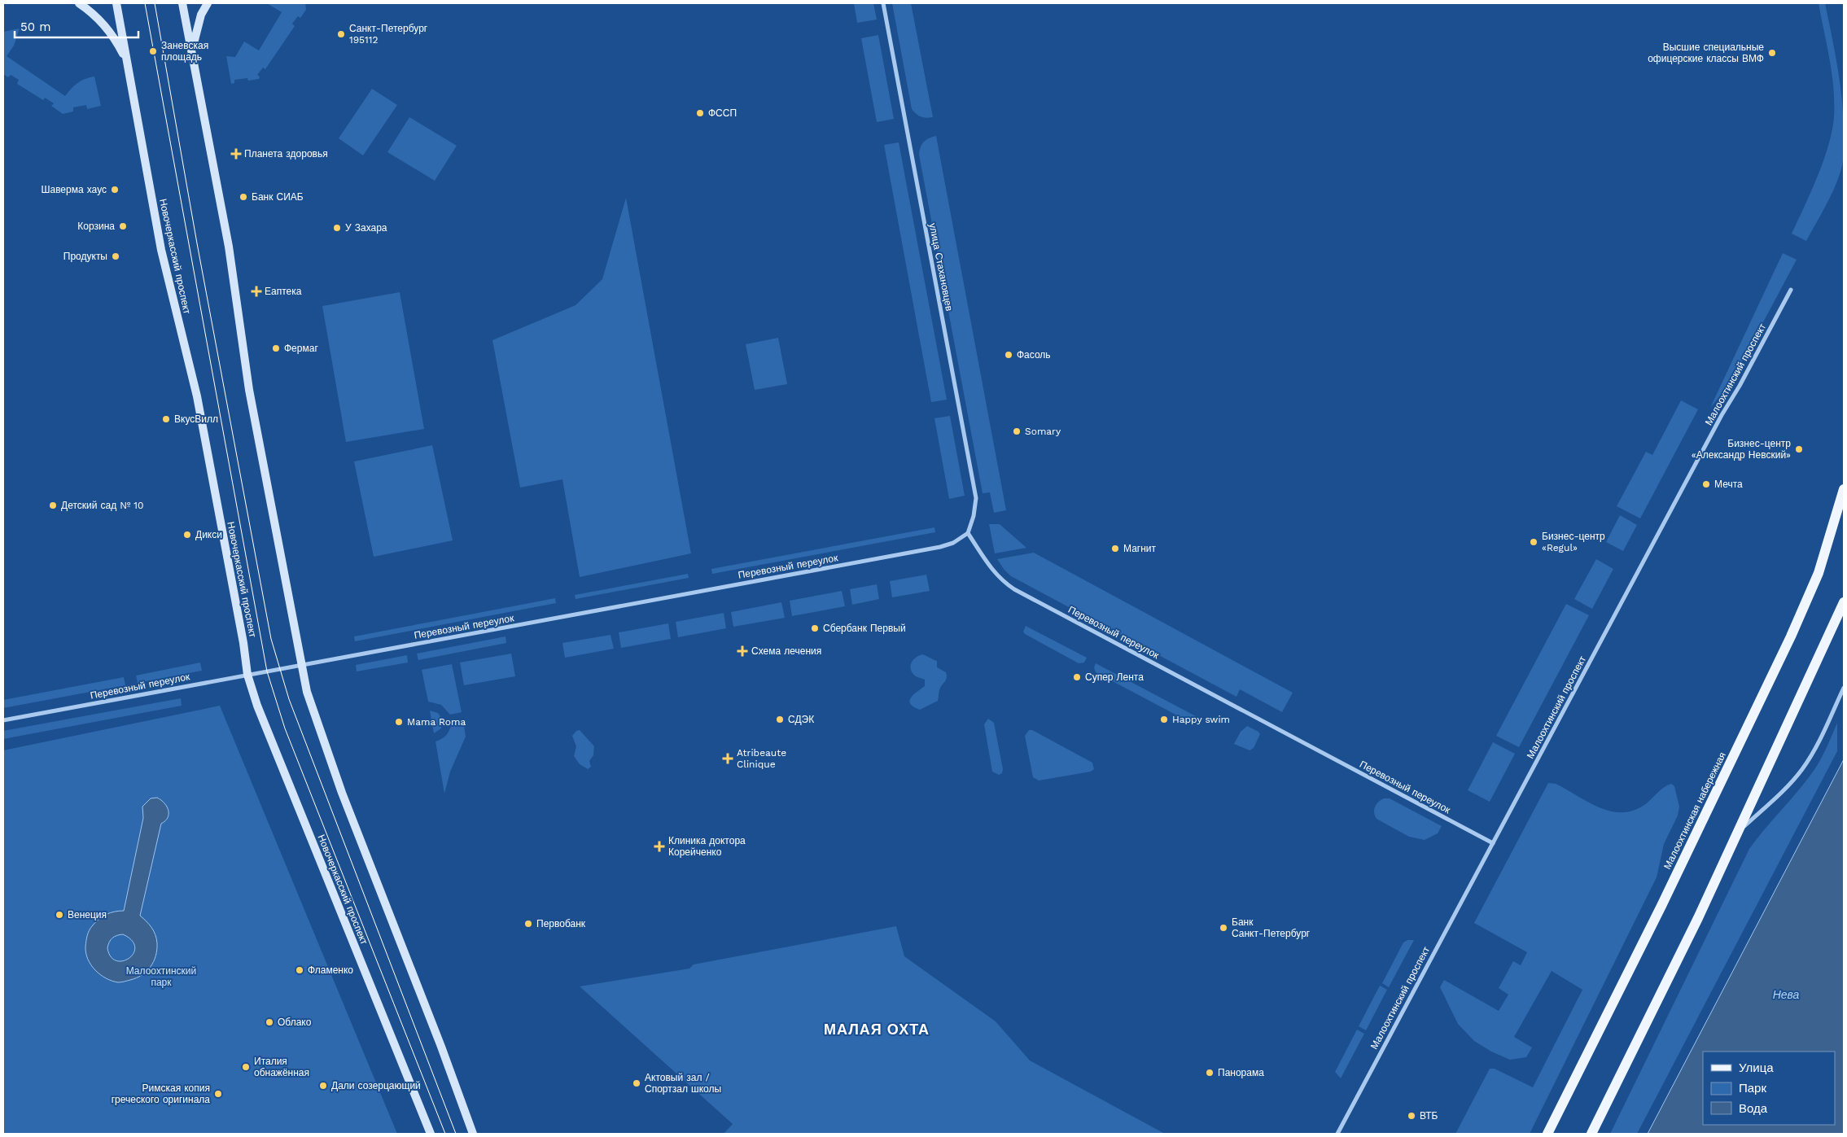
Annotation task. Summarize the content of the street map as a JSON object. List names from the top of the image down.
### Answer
{
  "streets": {
    "main road": ["Новочеркасский проспект", "Малоохтинская набережная"],
    "street": ["улица Стахановцев", "Малоохтинский проспект", "Перевозный переулок"]
  },
  "crossings": [
    ["Новочеркасский проспект", "Перевозный переулок"],
    ["улица Стахановцев", "Перевозный переулок"],
    ["Малоохтинский проспект", "Перевозный переулок"]
  ],
  "districts": ["МАЛАЯ ОХТА"],
  "water": ["Нева"],
  "parks": ["Малоохтинский парк"],
  "places": {
    "other": [
      "Санкт-Петербург 195112",
      "Заневская площадь",
      "Высшие специальные офицерские классы ВМФ",
      "ФССП",
      "Шаверма хаус",
      "Банк СИАБ",
      "Корзина",
      "У Захара",
      "Продукты",
      "Фермаг",
      "Фасоль",
      "ВкусВилл",
      "Somary",
      "Бизнес-центр «Александр Невский»",
      "Мечта",
      "Детский сад № 10",
      "Дикси",
      "Бизнес-центр «Regul»",
      "Магнит",
      "Сбербанк Первый",
      "Супер Лента",
      "СДЭК",
      "Happy swim",
      "Mama Roma",
      "Венеция",
      "Первобанк",
      "Банк Санкт-Петербург",
      "Фламенко",
      "Облако",
      "Италия обнажённая",
      "Панорама",
      "Актовый зал / Спортзал школы",
      "Дали созерцающий",
      "Римская копия греческого оригинала",
      "ВТБ"
    ],
    "health": [
      "Планета здоровья",
      "Еаптека",
      "Схема лечения",
      "Atribeaute Clinique",
      "Клиника доктора Корейченко"
    ]
  },
  "legend": ["Улица", "Парк", "Вода"],
  "scale_bar": "50 m"
}
